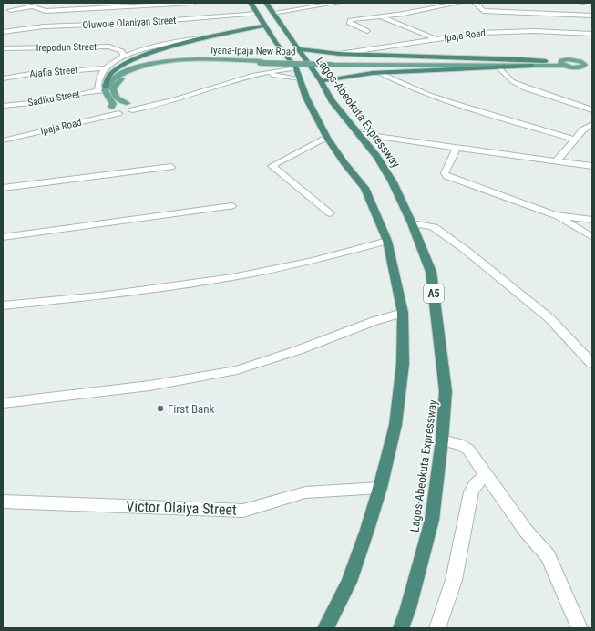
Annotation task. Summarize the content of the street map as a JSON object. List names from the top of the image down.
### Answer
{
  "streets": {
    "highway": ["Lagos-Abeokuta Expressway", "A5"],
    "main road": ["Iyana-Ipaja New Road"],
    "street": [
      "Oluwole Olaniyan Street",
      "Ipaja Road",
      "Irepodun Street",
      "Alafia Street",
      "Sadiku Street",
      "Victor Olaiya Street"
    ]
  },
  "crossings": [
    ["Oluwole Olaniyan Street", "Lagos-Abeokuta Expressway"],
    ["Ipaja Road", "Iyana-Ipaja New Road"],
    ["Iyana-Ipaja New Road", "Sadiku Street"],
    ["Lagos-Abeokuta Expressway", "Victor Olaiya Street"]
  ],
  "places": ["First Bank"]
}
